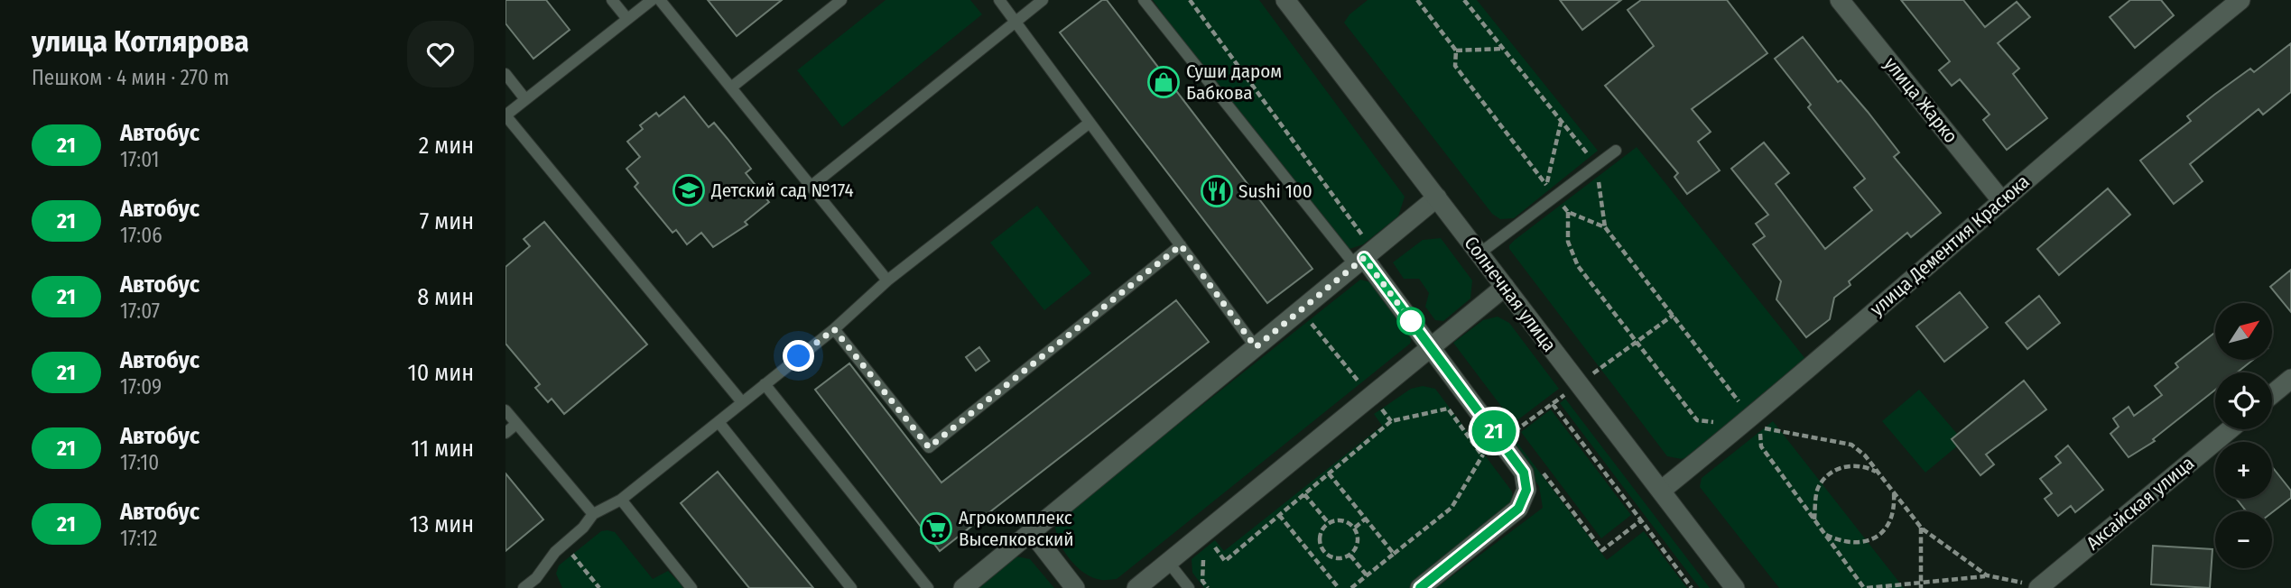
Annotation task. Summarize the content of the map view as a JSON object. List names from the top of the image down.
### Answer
{
  "streets": {
    "street": [
      "улица Жарко",
      "улица Дементия Красюка",
      "Солнечная улица",
      "Аксайская улица"
    ]
  },
  "crossings": [
    ["улица Жарко", "улица Дементия Красюка"],
    ["улица Дементия Красюка", "Солнечная улица"]
  ],
  "places": {
    "shop": ["Суши даром Бабкова"],
    "school or university": ["Детский сад №174"],
    "restaurant": ["Sushi 100"],
    "supermarket": ["Агрокомплекс Выселковский"]
  },
  "lines": ["bus line 21"],
  "north": "top right",
  "page": {
    "heading": ["улица Котлярова", "Пешком · 4 мин · 270 m"],
    "on_map": "21",
    "list": [
      {
        "mark": "21",
        "name": "Автобус",
        "note": "17:01",
        "value": "2 мин"
      },
      {
        "mark": "21",
        "name": "Автобус",
        "note": "17:06",
        "value": "7 мин"
      },
      {
        "mark": "21",
        "name": "Автобус",
        "note": "17:07",
        "value": "8 мин"
      },
      {
        "mark": "21",
        "name": "Автобус",
        "note": "17:09",
        "value": "10 мин"
      },
      {
        "mark": "21",
        "name": "Автобус",
        "note": "17:10",
        "value": "11 мин"
      },
      {
        "mark": "21",
        "name": "Автобус",
        "note": "17:12",
        "value": "13 мин"
      }
    ],
    "map_buttons": ["+", "−"]
  }
}
